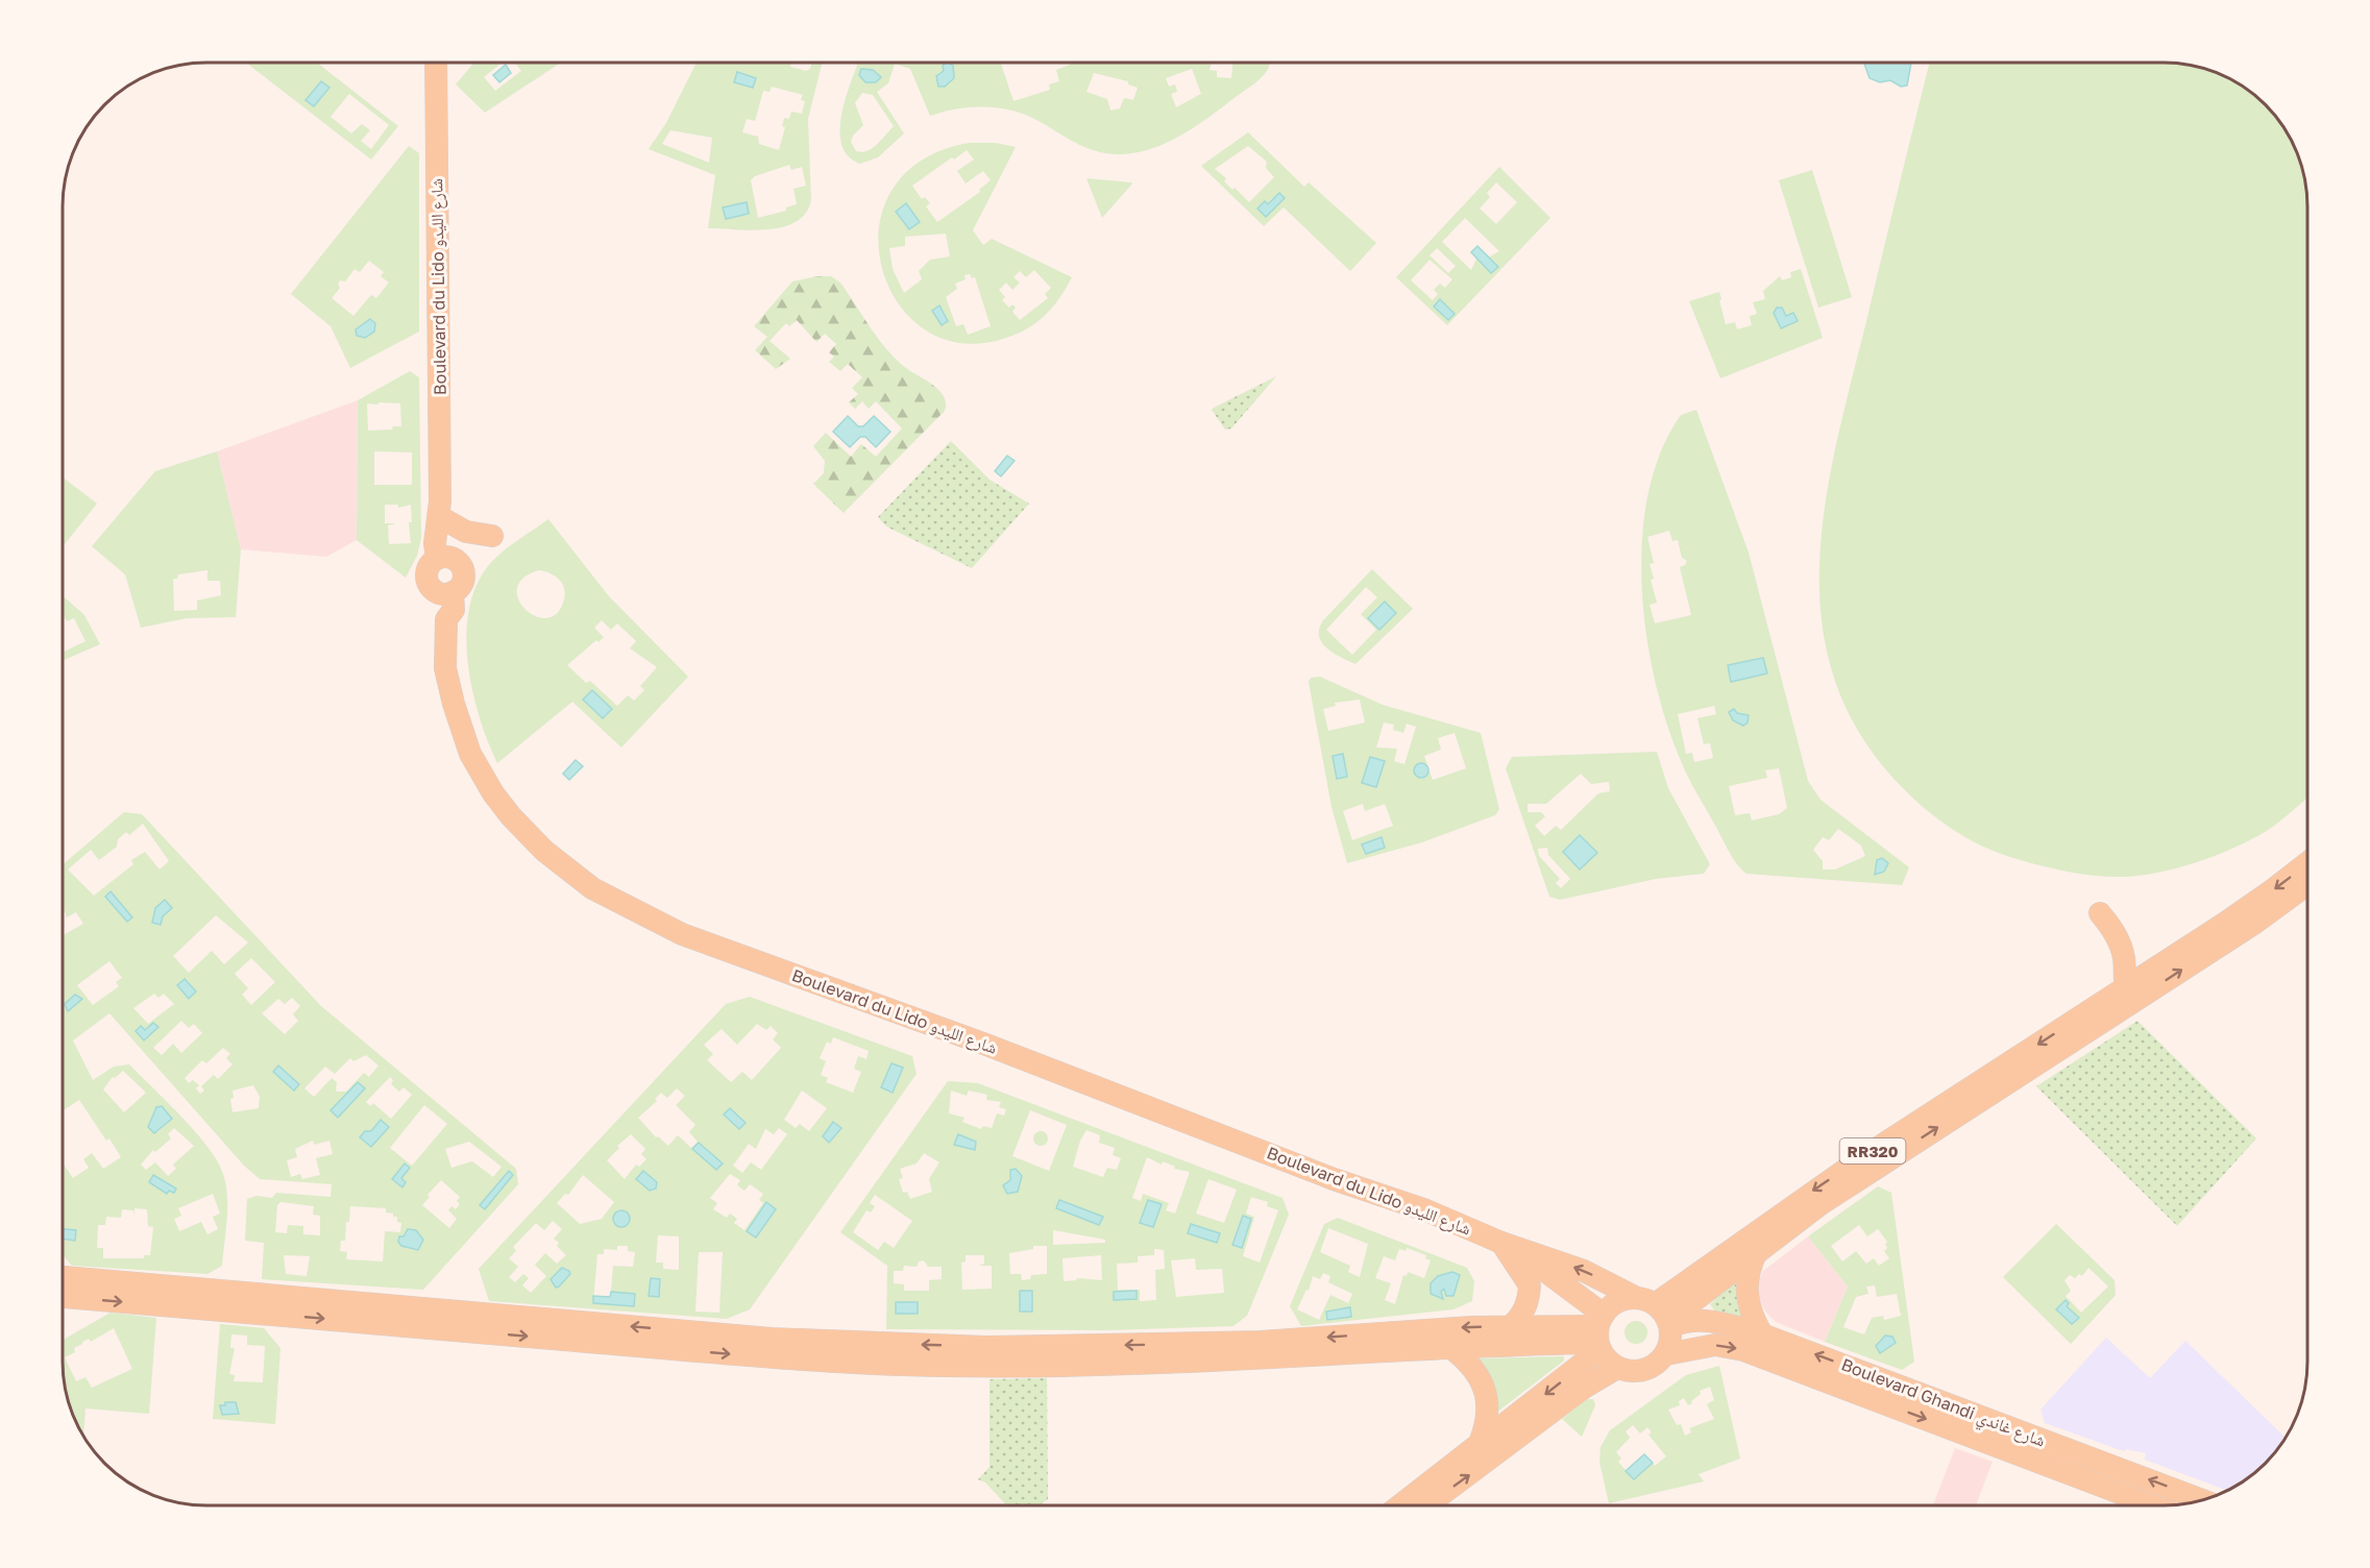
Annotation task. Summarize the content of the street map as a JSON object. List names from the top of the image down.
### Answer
{
  "streets": {
    "main road": ["Boulevard du Lido شارع الليدو", "RR320", "Boulevard Ghandi شارع غاندي"]
  },
  "crossings": [
    ["Boulevard du Lido شارع الليدو", "RR320"],
    ["Boulevard du Lido شارع الليدو", "Boulevard Ghandi شارع غاندي"],
    ["RR320", "Boulevard Ghandi شارع غاندي"]
  ]
}
